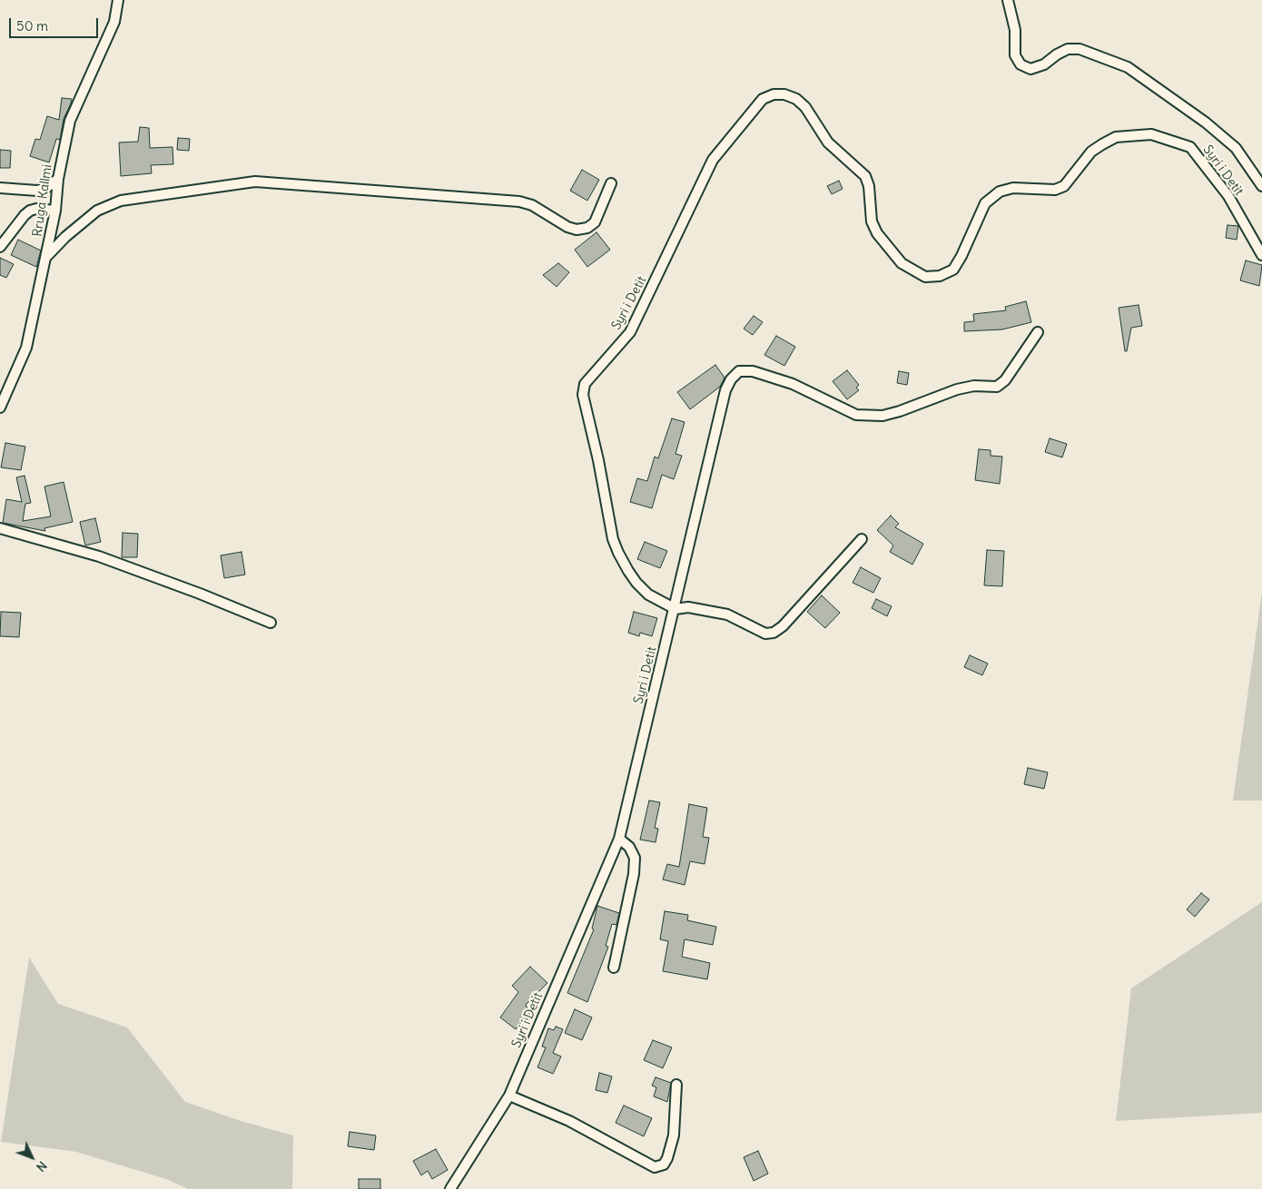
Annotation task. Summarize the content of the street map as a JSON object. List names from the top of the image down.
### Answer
{
  "streets": {
    "street": ["Syri i Detit", "Rruga Kallmi"]
  },
  "scale_bar": "50 m",
  "north": "bottom right"
}
